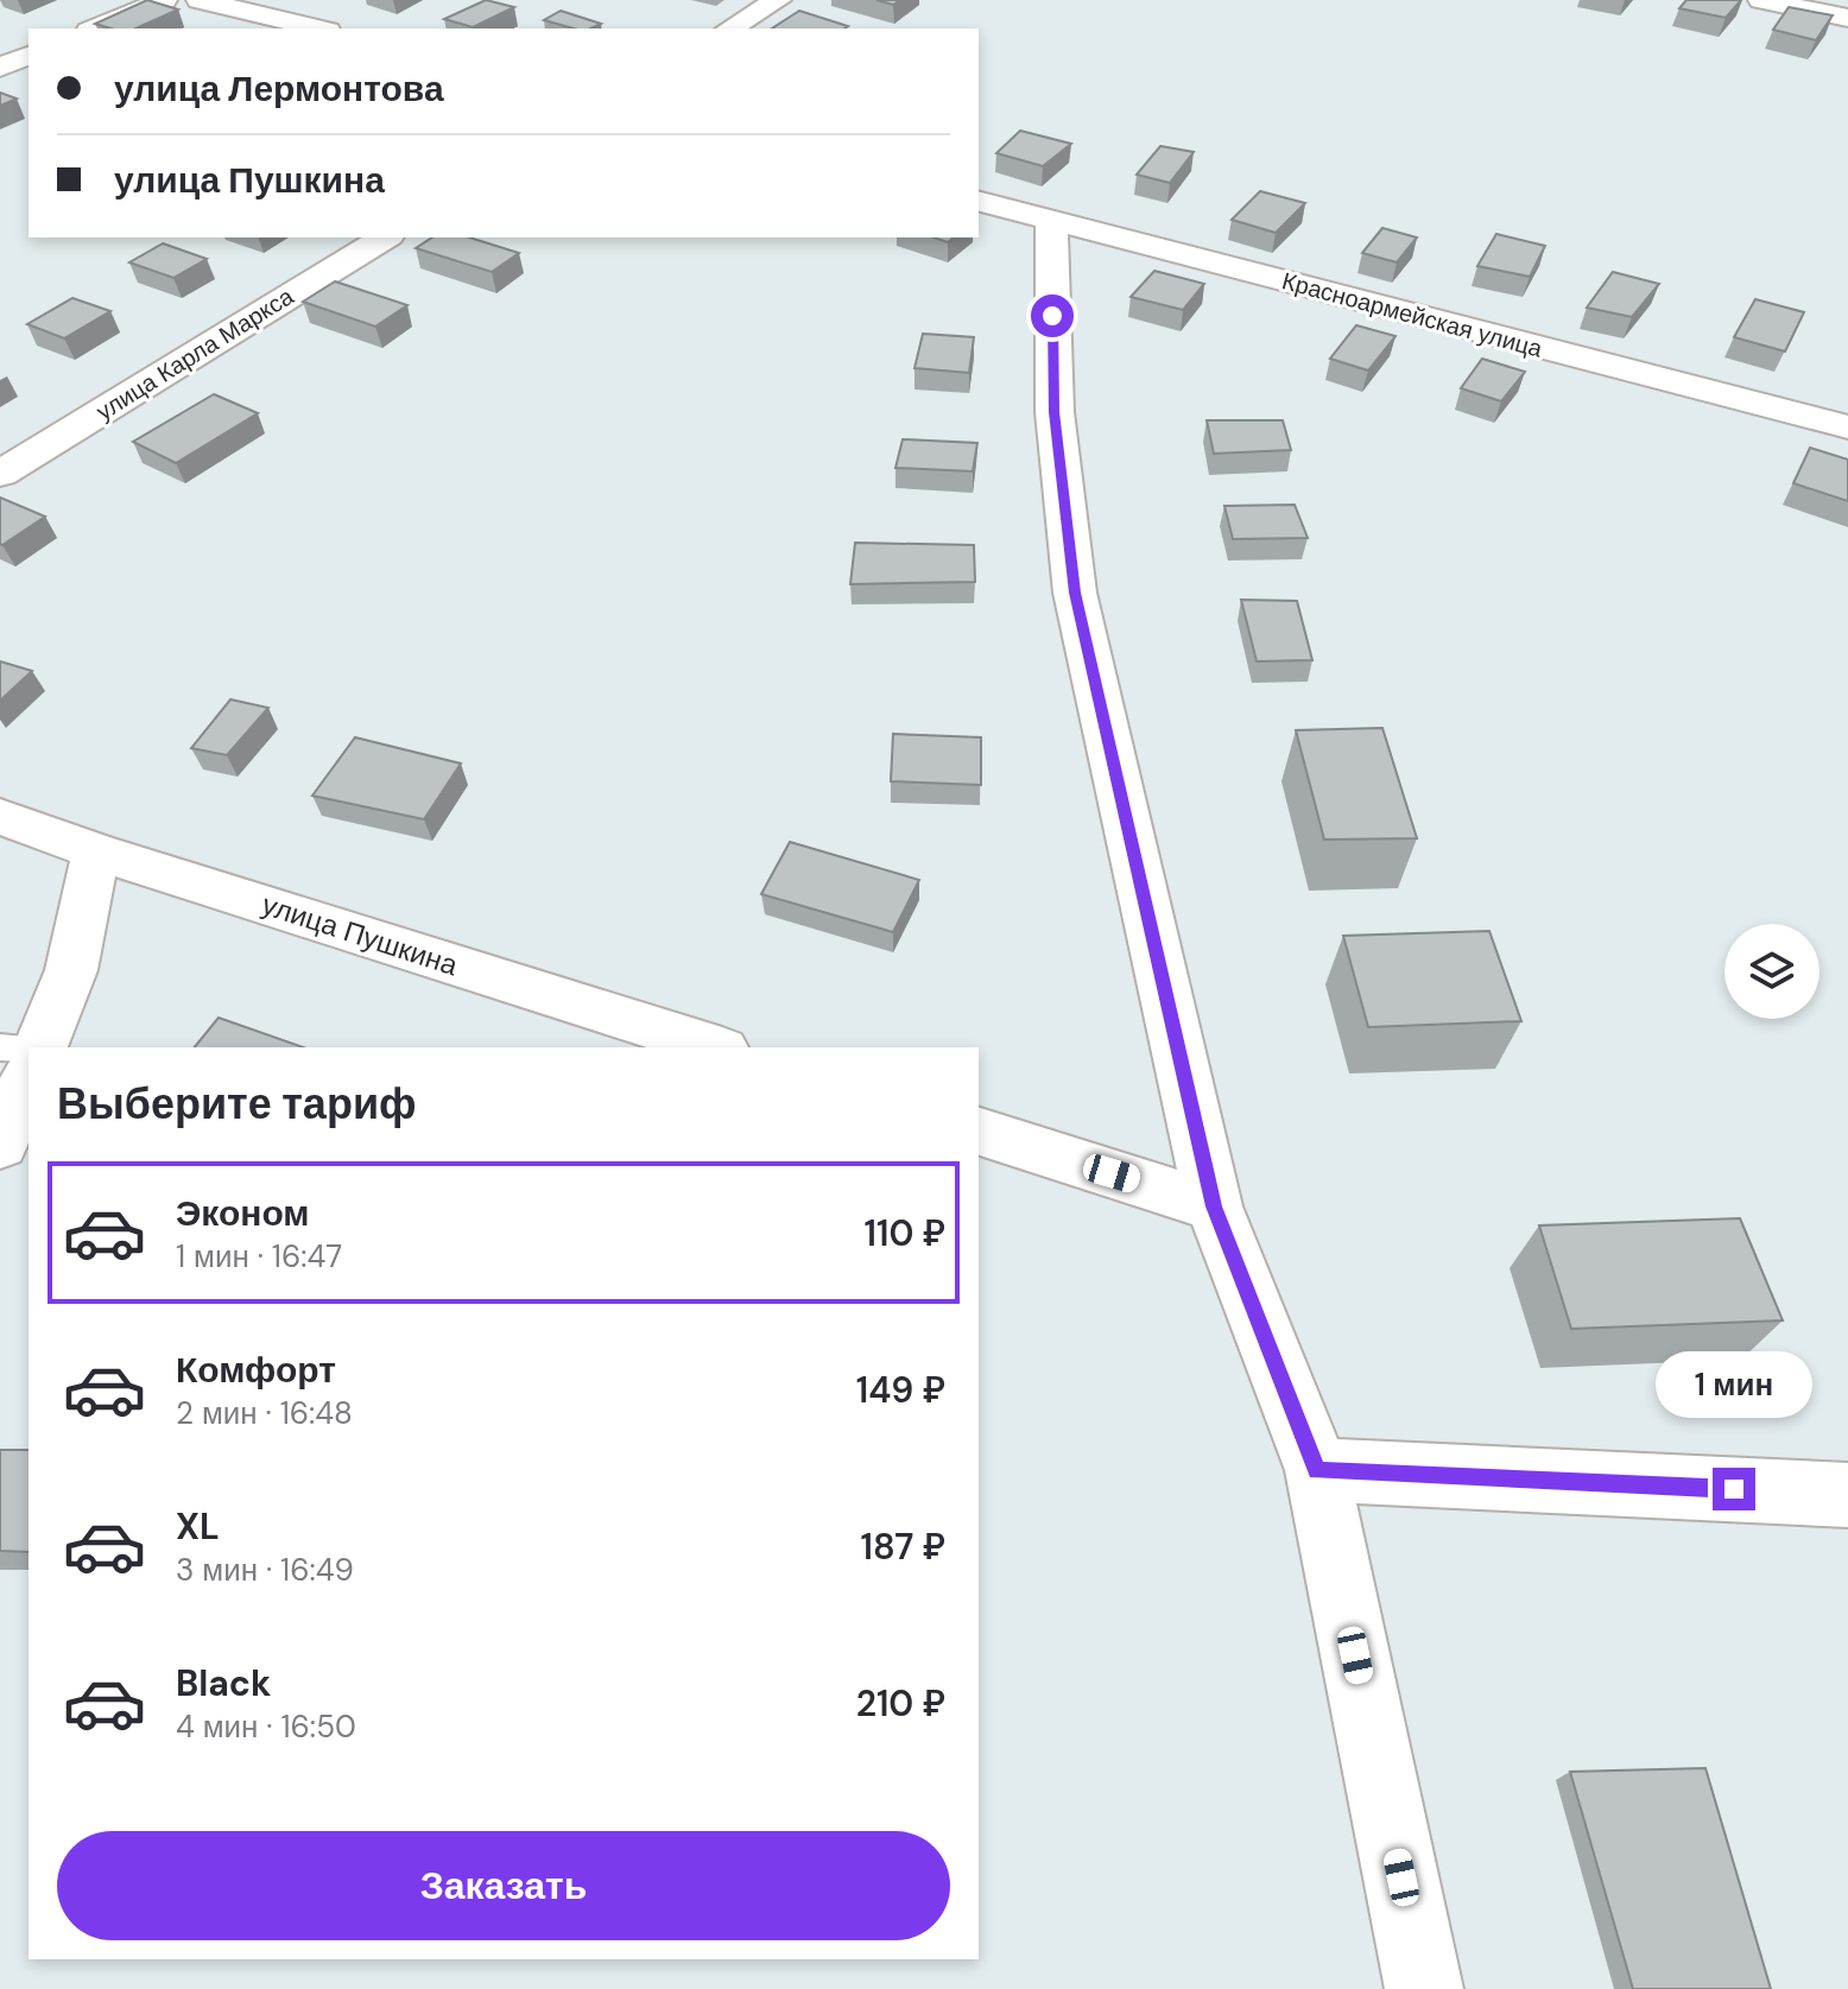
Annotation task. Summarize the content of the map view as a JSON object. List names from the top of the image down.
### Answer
{
  "streets": {
    "street": ["Красноармейская улица", "улица Карла Маркса", "улица Пушкина"]
  },
  "page": {
    "banner": ["улица Лермонтова", "улица Пушкина"],
    "heading": "Выберите тариф",
    "list": [
      {
        "name": "Эконом",
        "note": "1 мин · 16:47",
        "value": "110 ₽"
      },
      {
        "name": "Комфорт",
        "note": "2 мин · 16:48",
        "value": "149 ₽"
      },
      {
        "name": "XL",
        "note": "3 мин · 16:49",
        "value": "187 ₽"
      },
      {
        "name": "Black",
        "note": "4 мин · 16:50",
        "value": "210 ₽"
      }
    ],
    "bubble": "1 мин",
    "buttons": "Заказать"
  }
}
